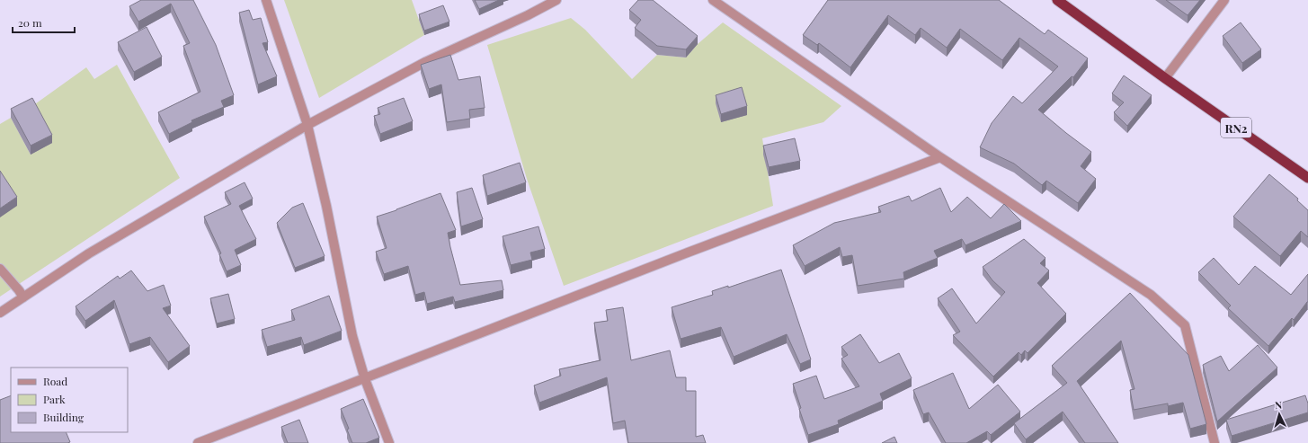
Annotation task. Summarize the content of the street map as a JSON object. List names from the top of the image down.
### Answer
{
  "streets": {
    "highway": ["RN2"]
  },
  "legend": ["Road", "Park", "Building"],
  "scale_bar": "20 m",
  "north": "top"
}
